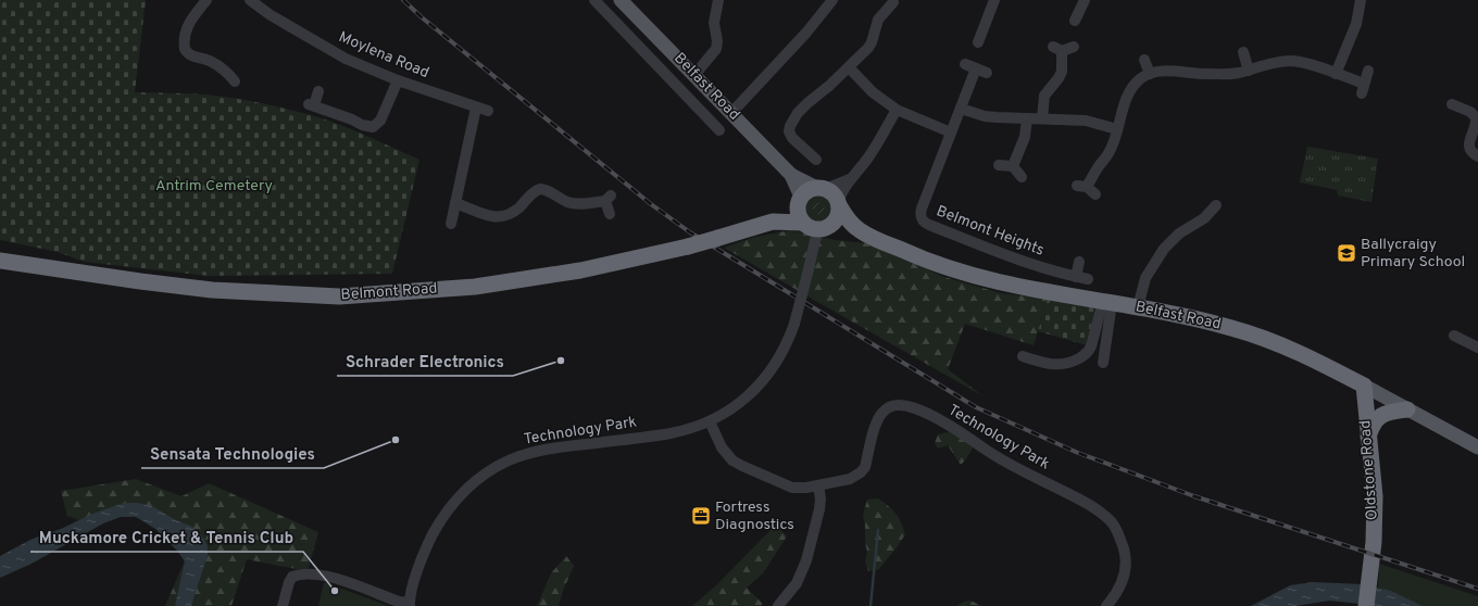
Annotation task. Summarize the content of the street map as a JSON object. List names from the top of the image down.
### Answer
{
  "streets": {
    "highway": ["Belfast Road", "Belmont Road", "Oldstone Road"],
    "street": ["Moylena Road", "Belmont Heights", "Technology Park"]
  },
  "crossings": [
    ["Belfast Road", "Belmont Road"],
    ["Belfast Road", "Technology Park"],
    ["Belfast Road", "Oldstone Road"],
    ["Belmont Road", "Technology Park"]
  ],
  "parks": ["Antrim Cemetery"],
  "places": {
    "school or university": ["Ballycraigy Primary School"],
    "other": ["Schrader Electronics", "Sensata Technologies", "Muckamore Cricket & Tennis Club"],
    "office": ["Fortress Diagnostics"]
  }
}
